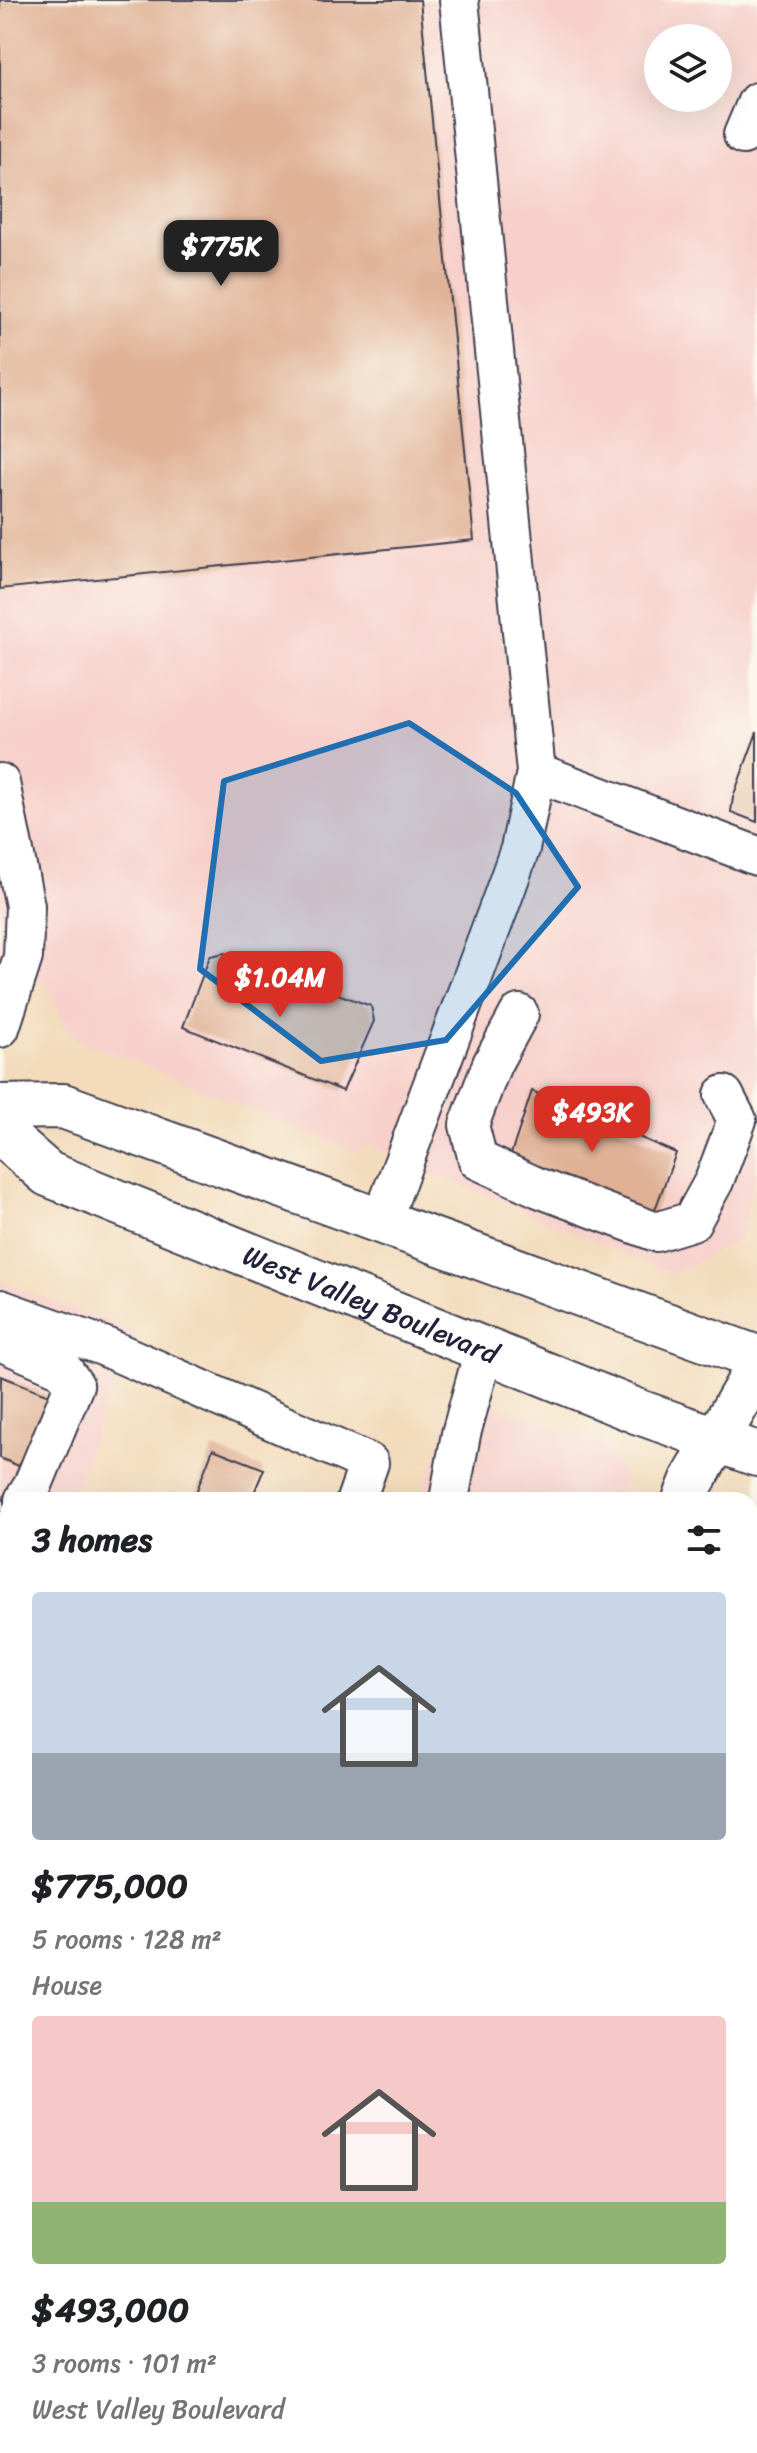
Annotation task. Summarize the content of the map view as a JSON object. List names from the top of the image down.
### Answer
{
  "streets": {
    "main road": ["West Valley Boulevard"]
  },
  "page": {
    "price": ["$775K", "$1.04M", "$493K"],
    "heading": "3 homes",
    "list": [
      {
        "name": "$775,000",
        "note": "5 rooms · 128 m² · House"
      },
      {
        "name": "$493,000",
        "note": "3 rooms · 101 m² · West Valley Boulevard"
      }
    ]
  }
}
